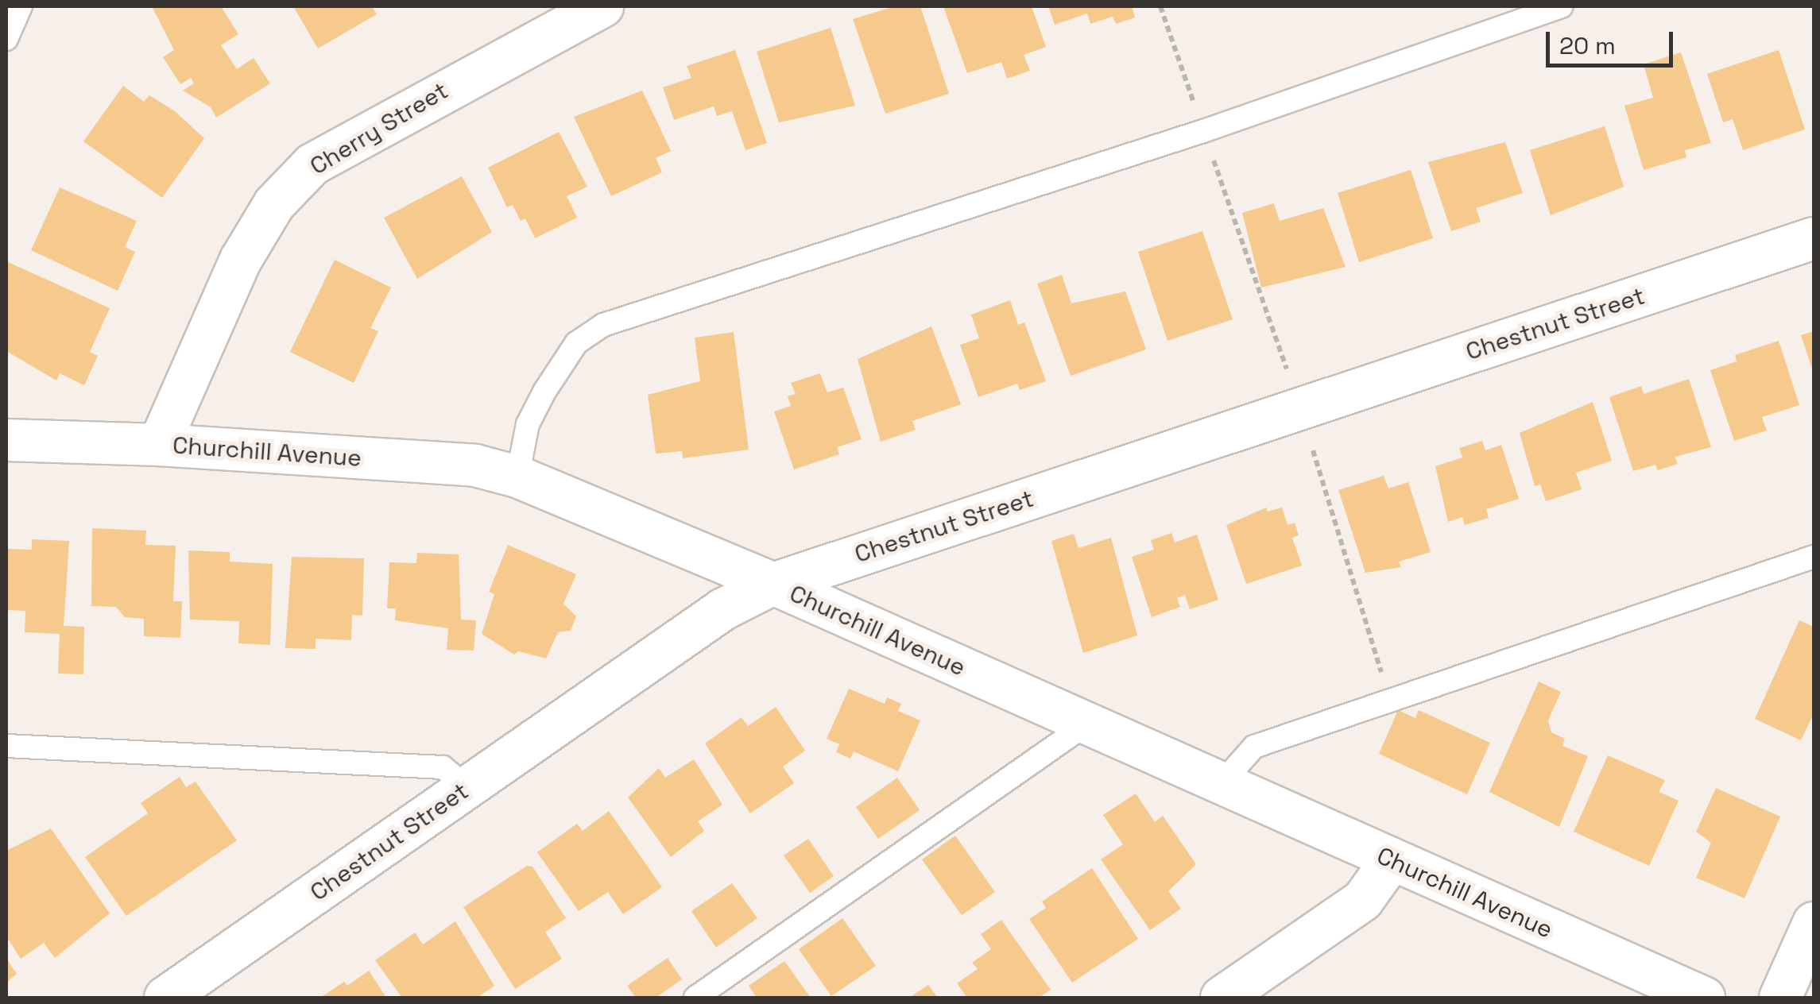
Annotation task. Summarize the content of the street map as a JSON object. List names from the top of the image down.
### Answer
{
  "streets": {
    "street": ["Cherry Street", "Chestnut Street", "Churchill Avenue"]
  },
  "crossings": [
    ["Cherry Street", "Churchill Avenue"],
    ["Chestnut Street", "Churchill Avenue"]
  ],
  "scale_bar": "20 m"
}
